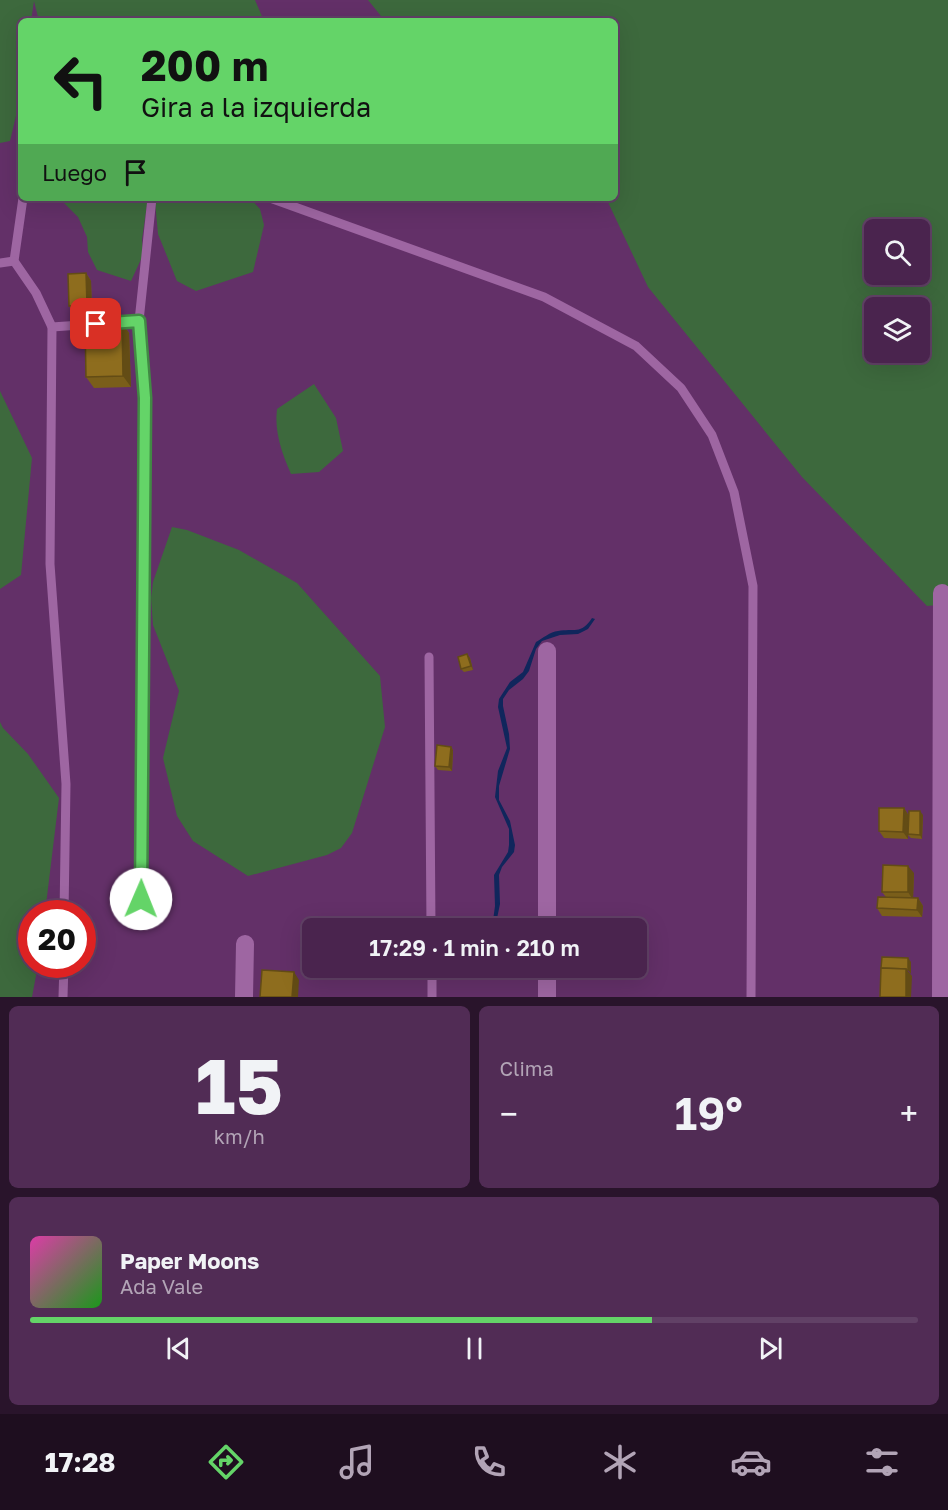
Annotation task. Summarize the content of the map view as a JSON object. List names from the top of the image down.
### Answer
{
  "page": {
    "turn": ["200 m", "Gira a la izquierda"],
    "then": "Luego",
    "limit": "20",
    "trip": "17:29 · 1 min · 210 m",
    "tile": [
      ["15", "km/h"],
      "Clima"
    ],
    "heat": ["−", "19°", "+"],
    "song": ["Paper Moons", "Ada Vale"],
    "tabs": "17:28"
  }
}
